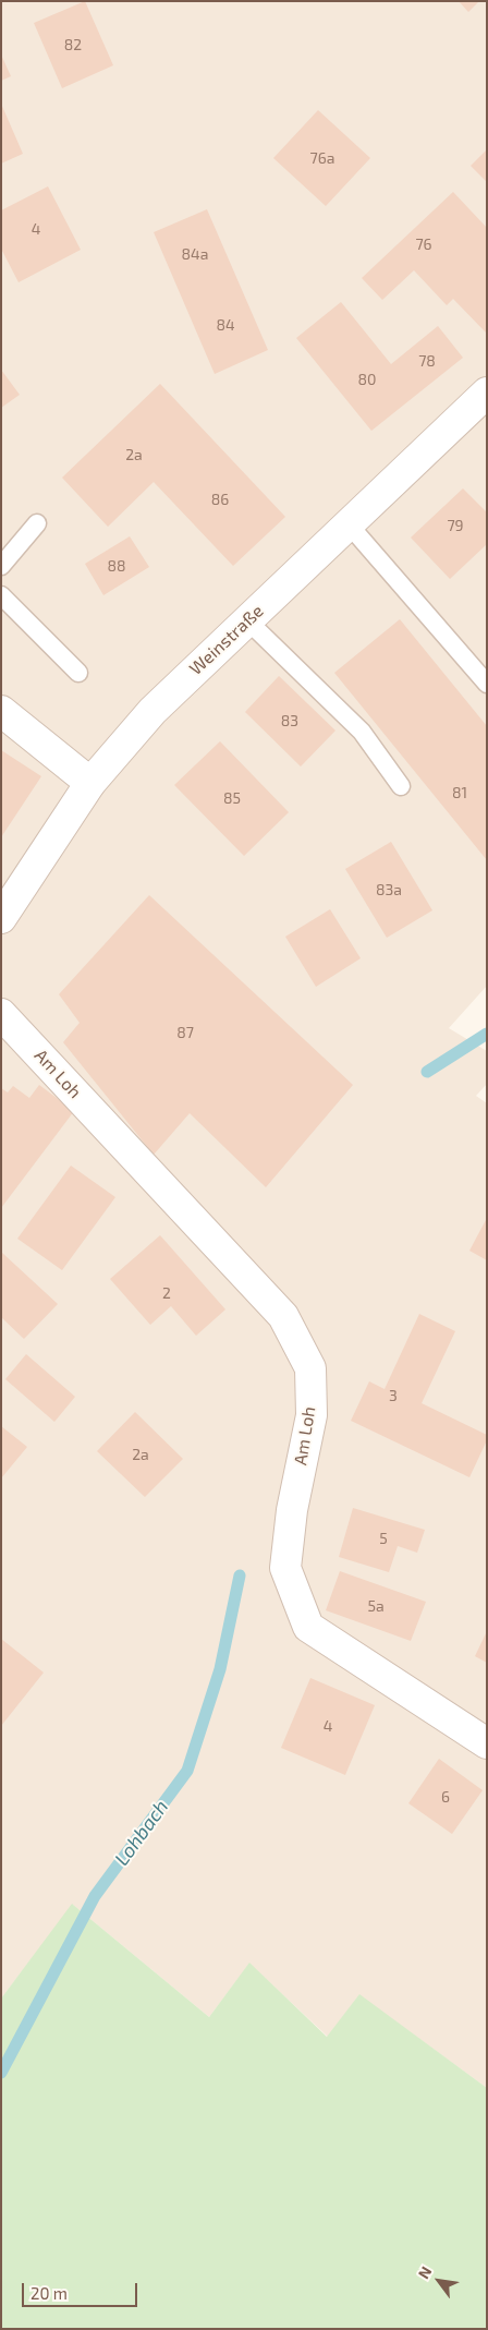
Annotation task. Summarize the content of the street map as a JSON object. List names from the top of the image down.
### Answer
{
  "streets": {
    "street": ["Weinstraße", "Am Loh"]
  },
  "water": ["Lohbach"],
  "house_numbers": [
    "82",
    "76a",
    "4",
    "76",
    "84a",
    "84",
    "78",
    "80",
    "2a",
    "86",
    "79",
    "88",
    "83",
    "81",
    "85",
    "83a",
    "87",
    "2",
    "3",
    "2a",
    "5",
    "5a",
    "4",
    "6"
  ],
  "scale_bar": "20 m",
  "north": "top left"
}
